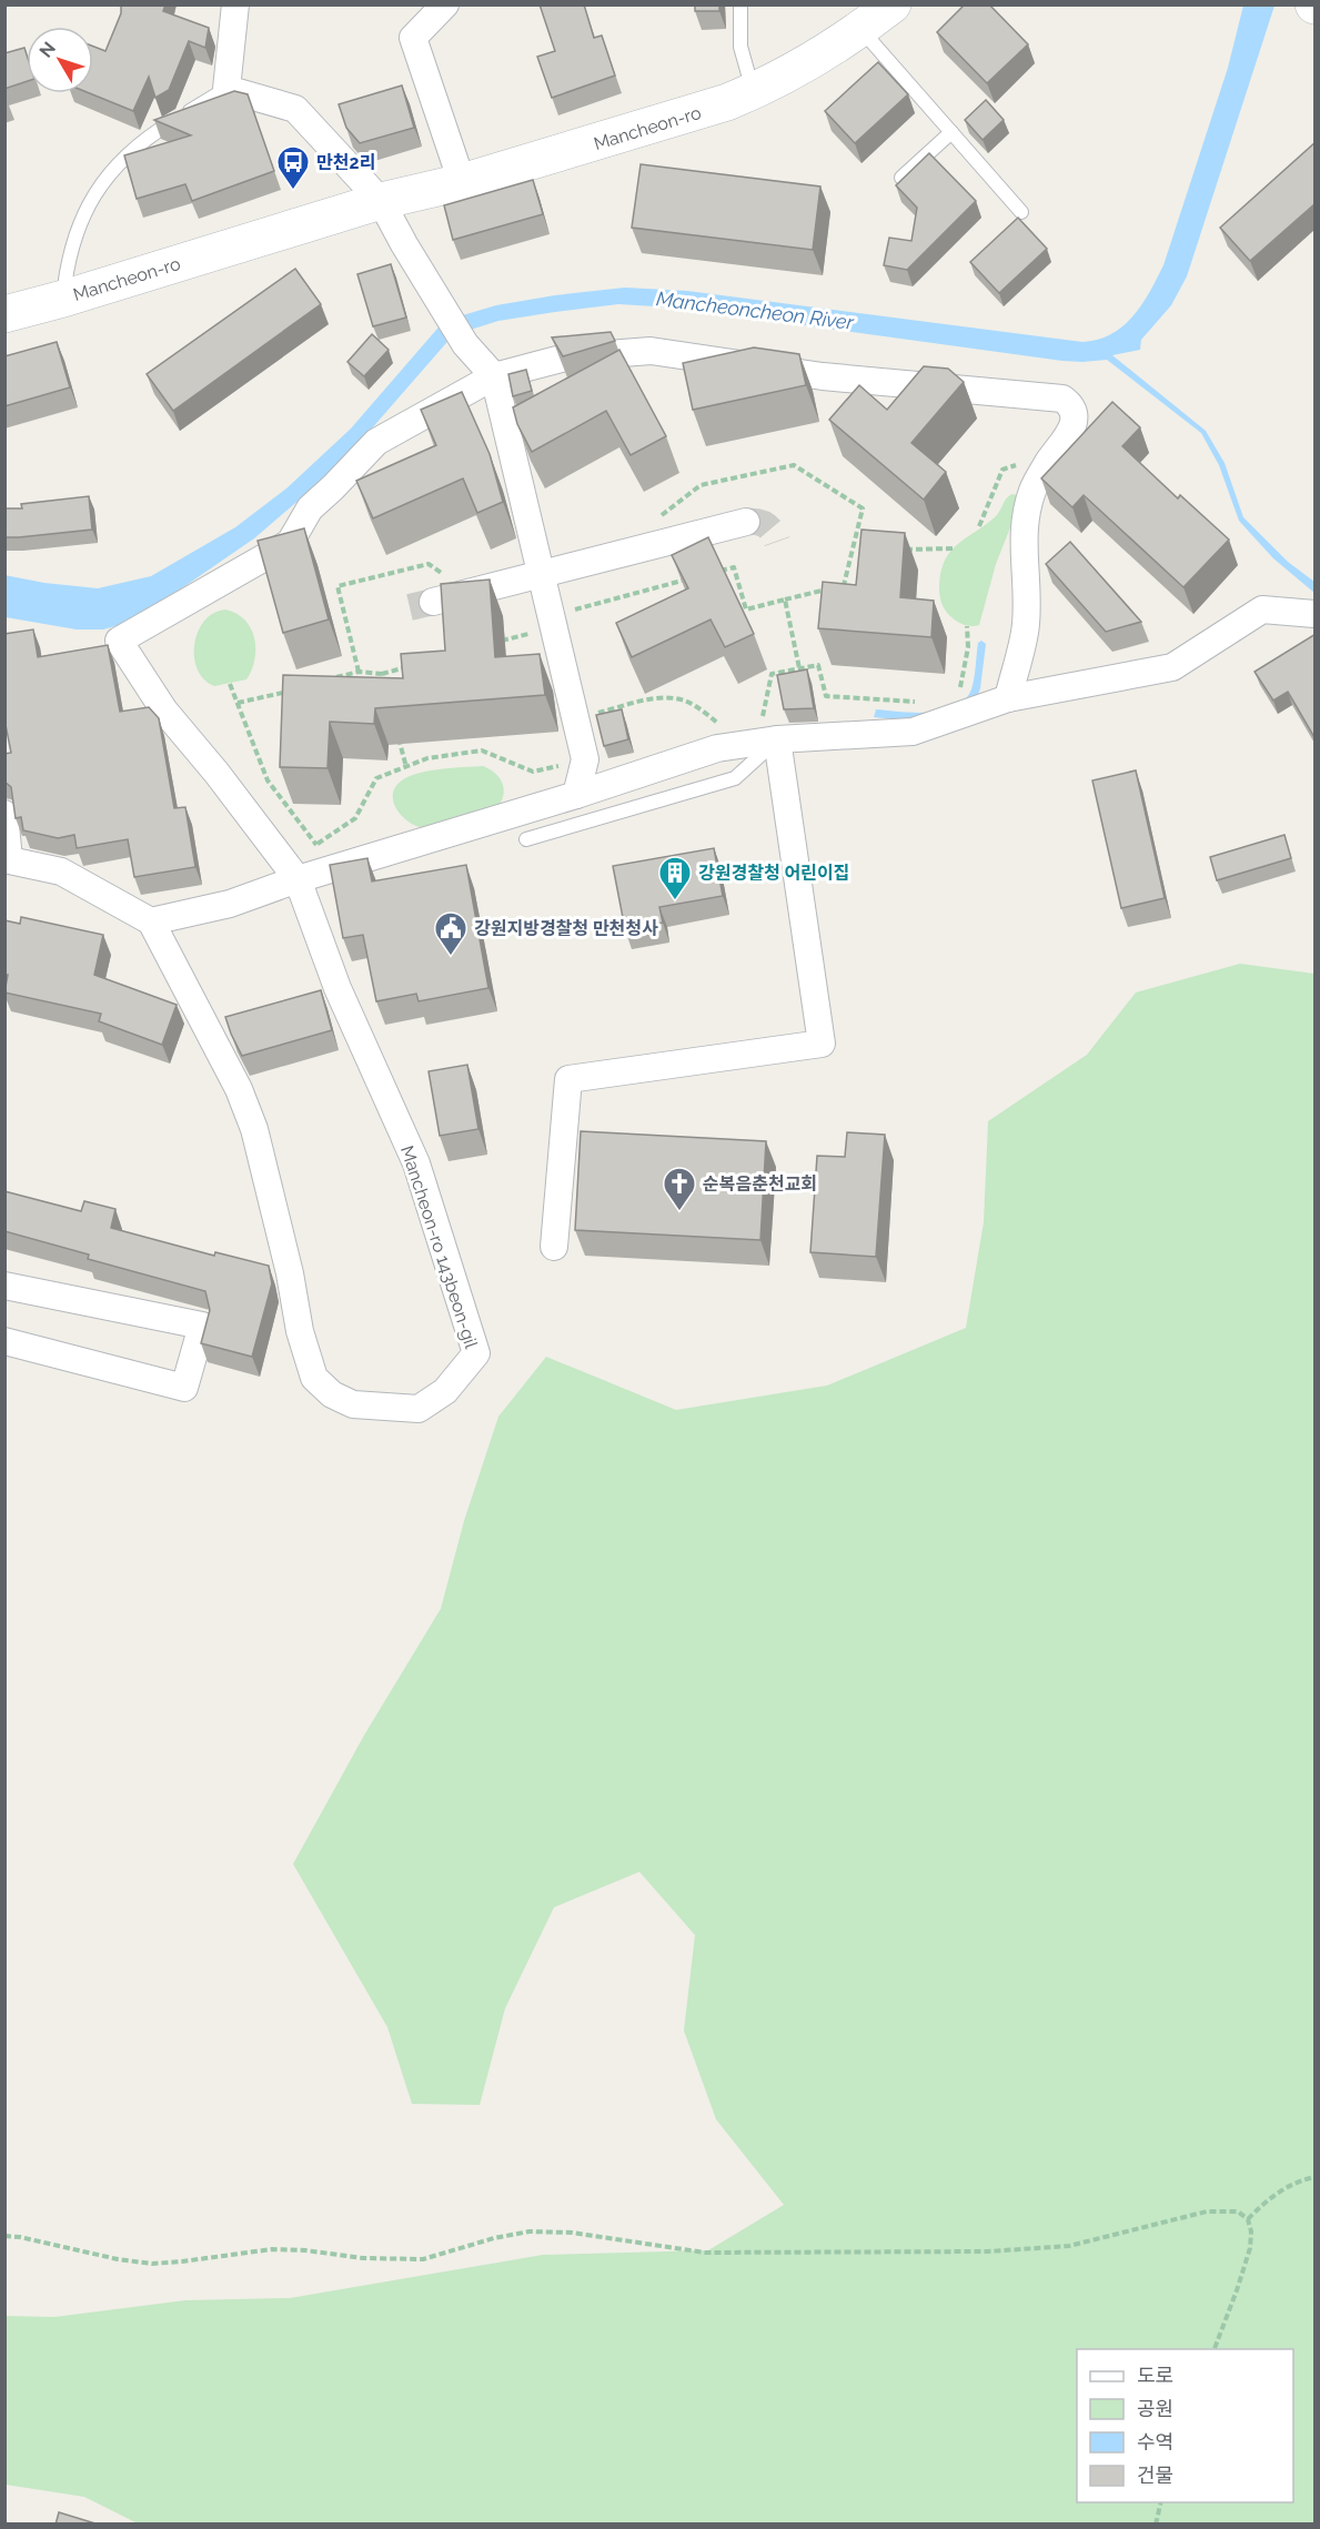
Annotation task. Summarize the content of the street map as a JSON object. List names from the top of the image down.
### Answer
{
  "streets": {
    "street": ["Mancheon-ro", "Mancheon-ro 143beon-gil"]
  },
  "water": ["Mancheoncheon River"],
  "places": {
    "bus stop": ["만천2리"],
    "building": ["강원경찰청 어린이집"],
    "public building": ["강원지방경찰청 만천청사"],
    "church": ["순복음춘천교회"]
  },
  "legend": [
    "도로",
    "공원",
    "수역",
    "건물"
  ],
  "north": "top left"
}
